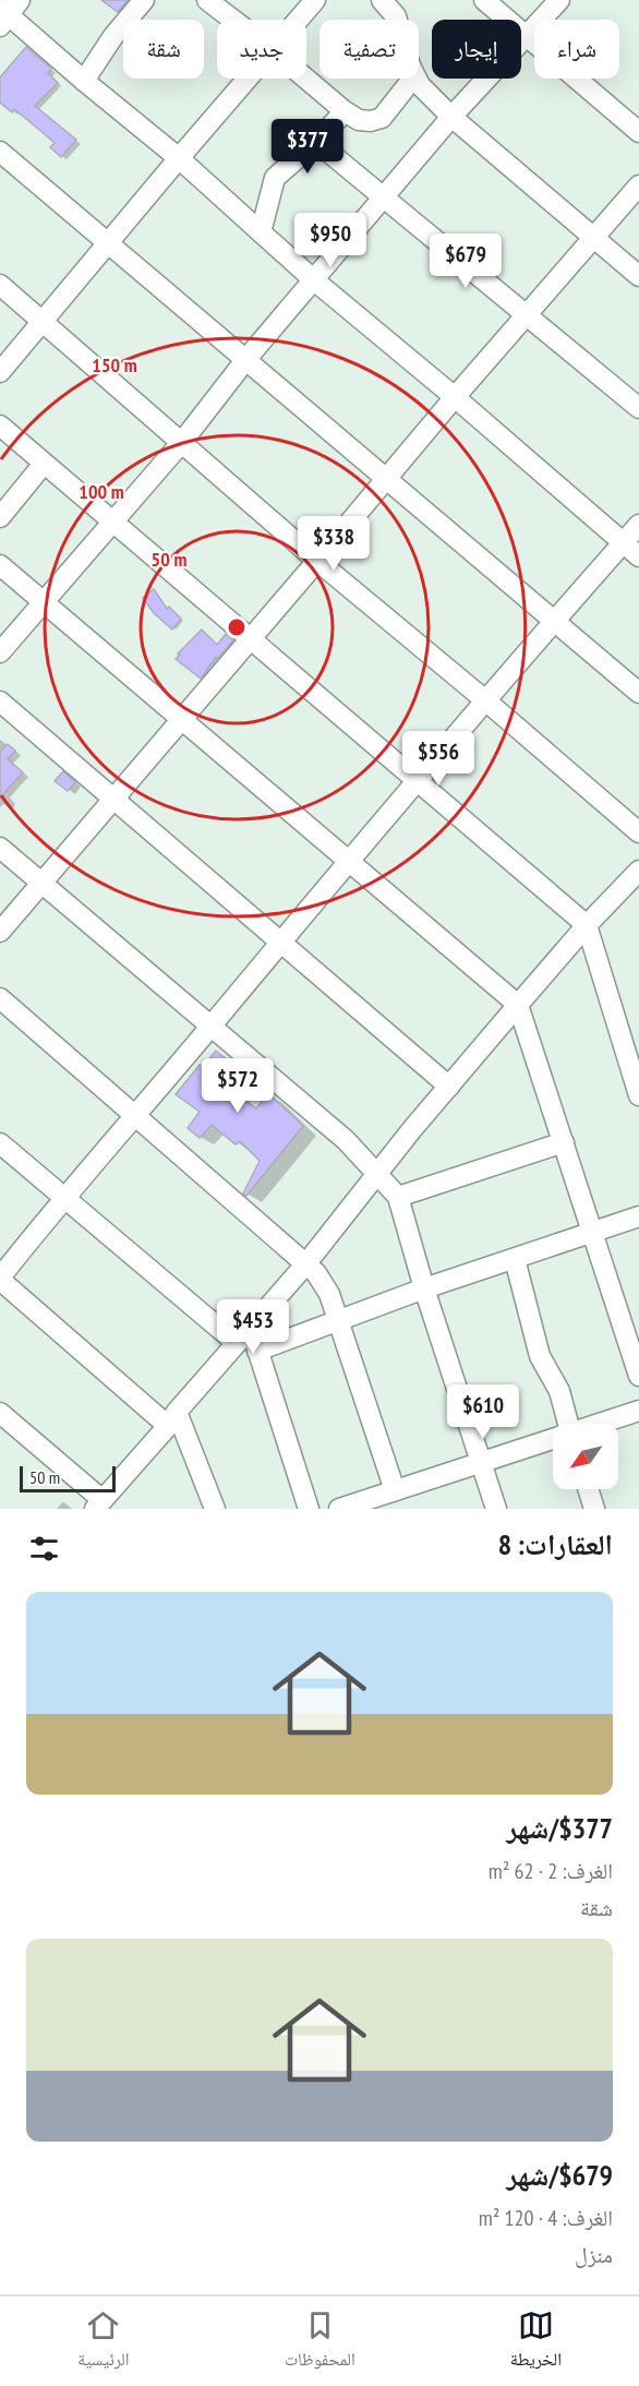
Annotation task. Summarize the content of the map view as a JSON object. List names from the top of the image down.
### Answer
{
  "scale_bar": "50 m",
  "north": "bottom left",
  "page": {
    "chip": [
      "شراء",
      "إيجار",
      "تصفية",
      "جديد",
      "شقة"
    ],
    "price": [
      "$377",
      "$950",
      "$679",
      "$338",
      "$556",
      "$572",
      "$453",
      "$610"
    ],
    "scale": "50 m",
    "heading": "العقارات: 8",
    "list": [
      {
        "name": "$377/شهر",
        "note": "الغرف: 2 · 62 m² · شقة"
      },
      {
        "name": "$679/شهر",
        "note": "الغرف: 4 · 120 m² · منزل"
      }
    ],
    "tabs": ["الخريطة", "المحفوظات", "الرئيسية"]
  },
  "rings": ["150 m", "100 m", "50 m"]
}
